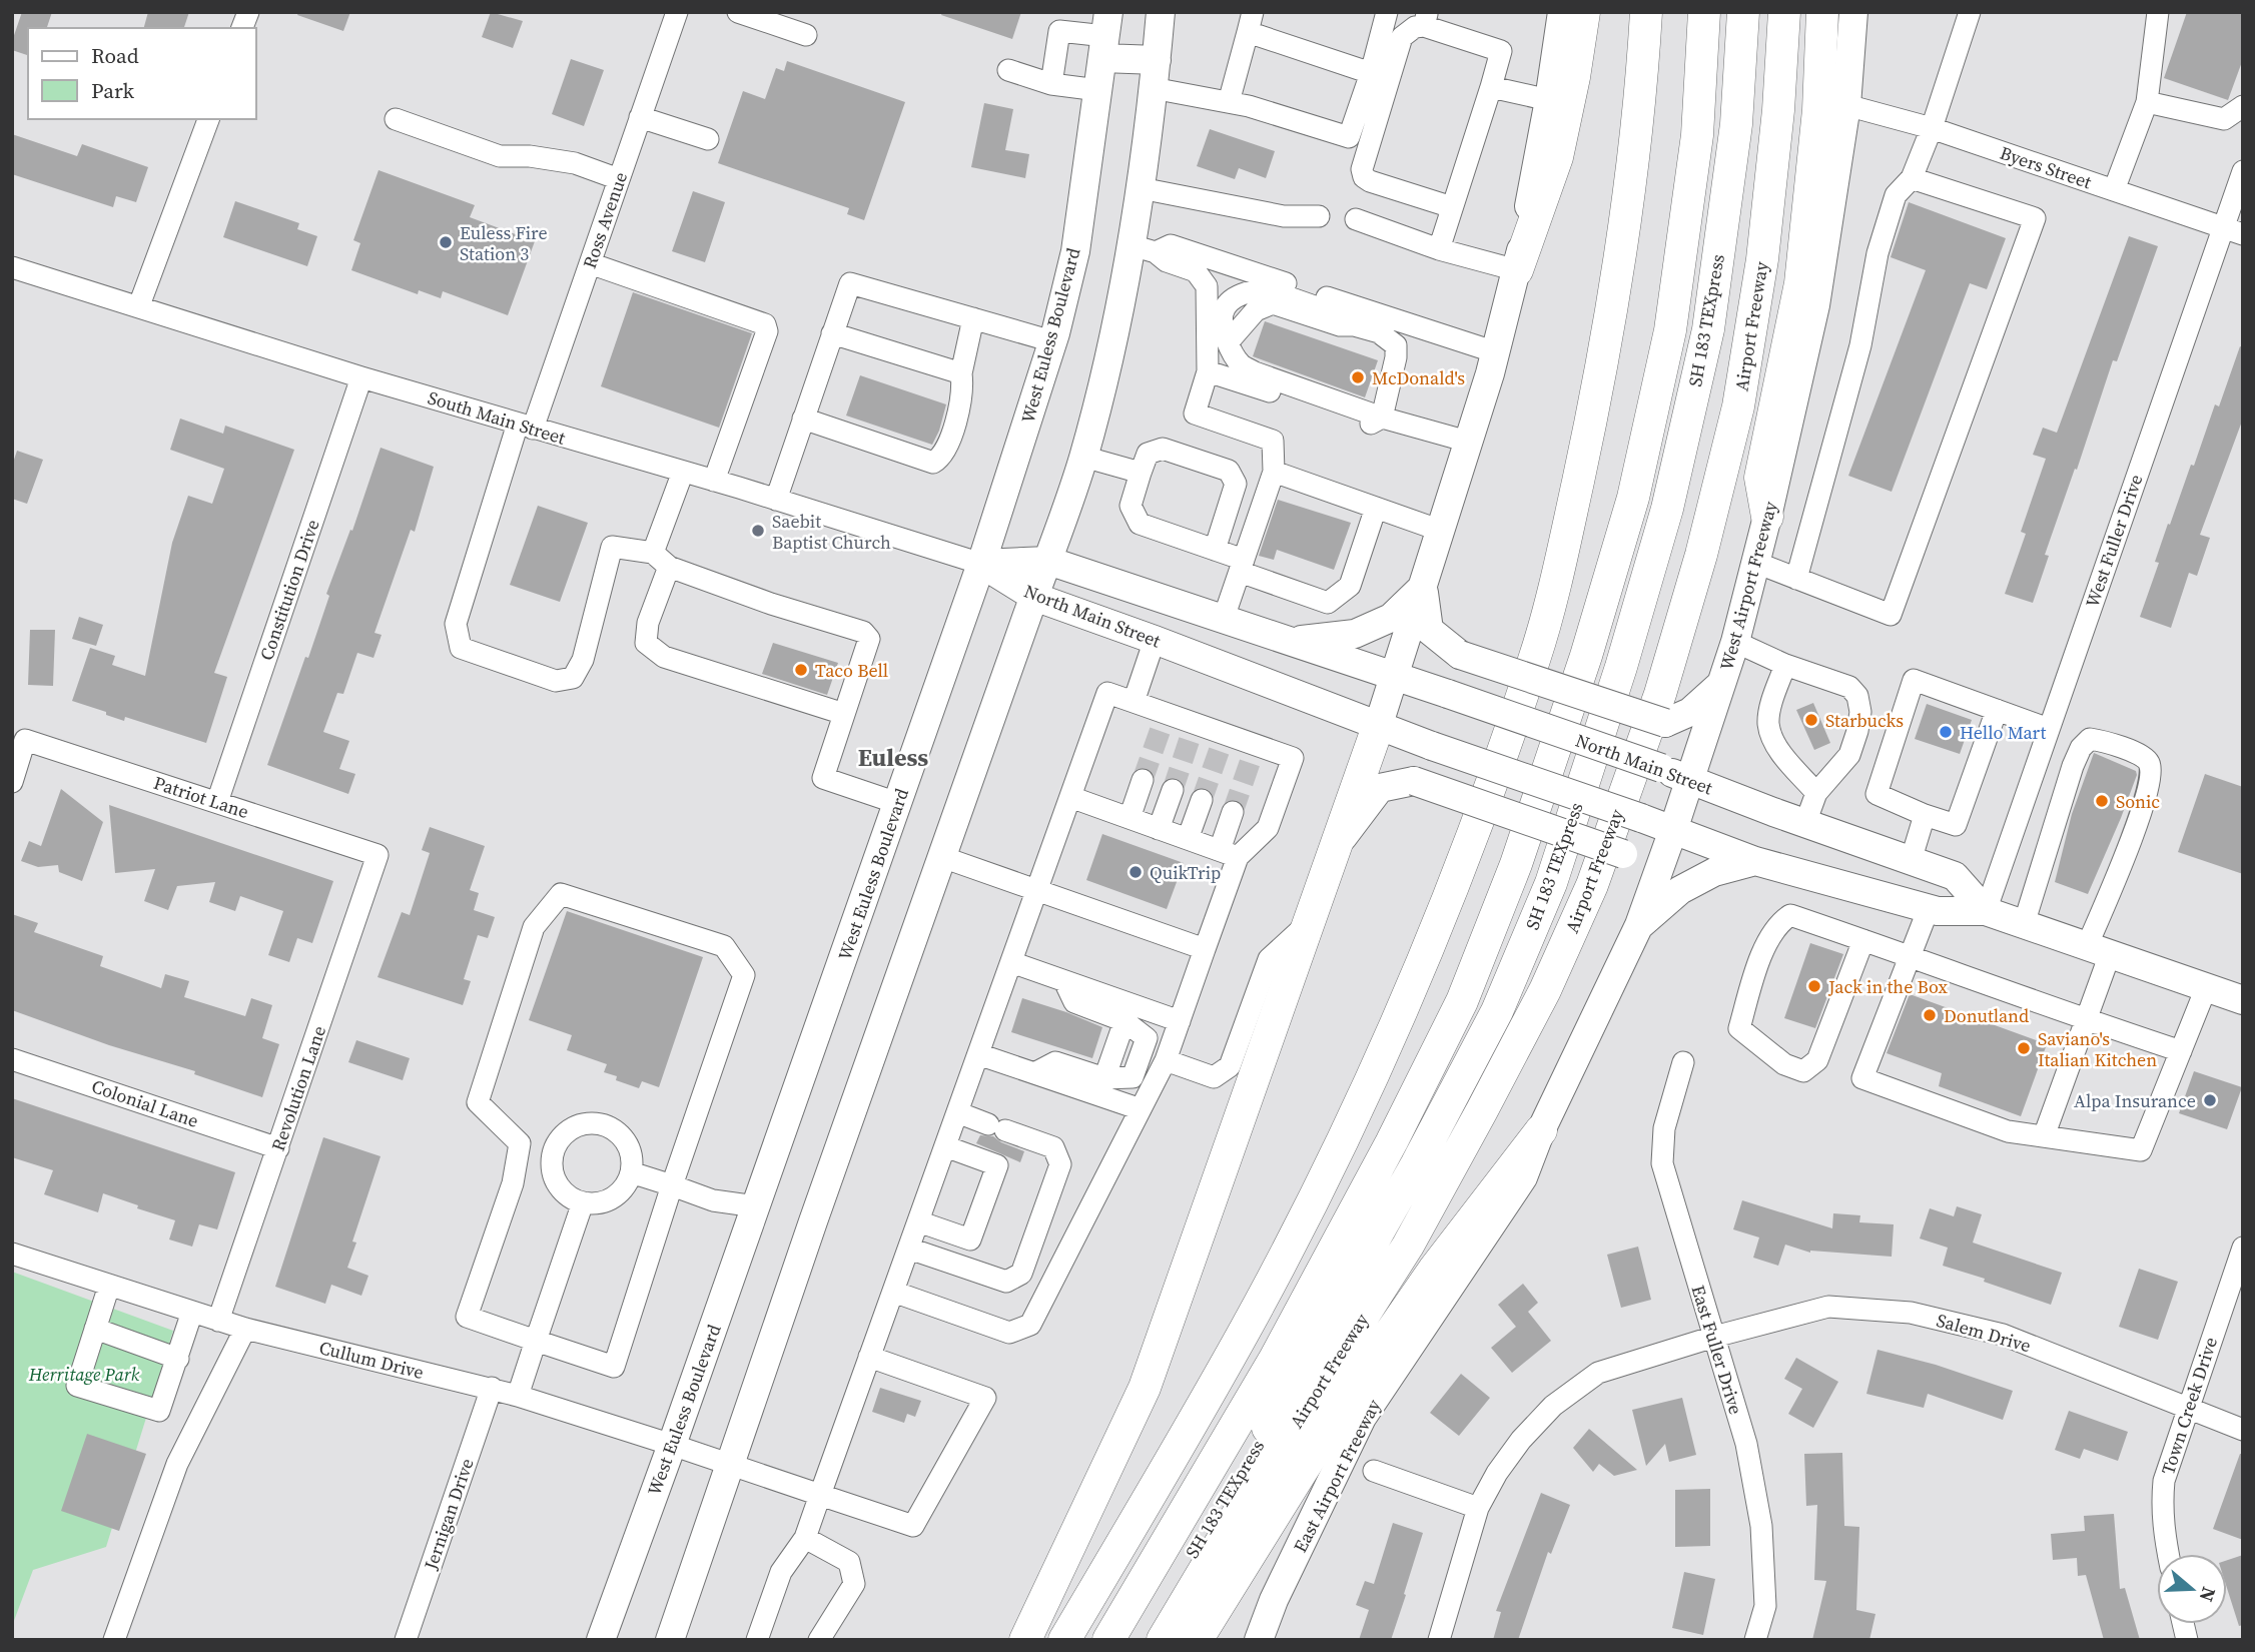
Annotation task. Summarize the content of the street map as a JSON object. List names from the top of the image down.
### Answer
{
  "streets": {
    "highway": ["SH 183 TEXpress", "Airport Freeway"],
    "main road": [
      "West Euless Boulevard",
      "West Airport Freeway",
      "North Main Street",
      "East Airport Freeway"
    ],
    "street": [
      "Byers Street",
      "Ross Avenue",
      "South Main Street",
      "West Fuller Drive",
      "Constitution Drive",
      "Patriot Lane",
      "Revolution Lane",
      "Colonial Lane",
      "Salem Drive",
      "East Fuller Drive",
      "Cullum Drive",
      "Town Creek Drive",
      "Jernigan Drive"
    ]
  },
  "crossings": [
    ["Byers Street", "West Fuller Drive"],
    ["Byers Street", "West Airport Freeway"],
    ["Ross Avenue", "South Main Street"],
    ["West Euless Boulevard", "South Main Street"],
    ["West Euless Boulevard", "North Main Street"],
    ["West Euless Boulevard", "Cullum Drive"],
    ["South Main Street", "Constitution Drive"],
    ["South Main Street", "North Main Street"],
    ["West Fuller Drive", "North Main Street"],
    ["West Airport Freeway", "North Main Street"],
    ["West Airport Freeway", "East Airport Freeway"],
    ["Constitution Drive", "Patriot Lane"],
    ["Patriot Lane", "Revolution Lane"],
    ["Revolution Lane", "Colonial Lane"],
    ["Revolution Lane", "Cullum Drive"],
    ["Salem Drive", "East Fuller Drive"],
    ["Salem Drive", "Town Creek Drive"],
    ["Cullum Drive", "Jernigan Drive"]
  ],
  "districts": ["Euless"],
  "parks": ["Herritage Park"],
  "places": [
    "Euless Fire Station 3",
    "McDonald's",
    "Saebit Baptist Church",
    "Taco Bell",
    "Starbucks",
    "Hello Mart",
    "Sonic",
    "QuikTrip",
    "Jack in the Box",
    "Donutland",
    "Saviano's Italian Kitchen",
    "Alpa Insurance"
  ],
  "legend": ["Road", "Park"],
  "north": "right"
}
